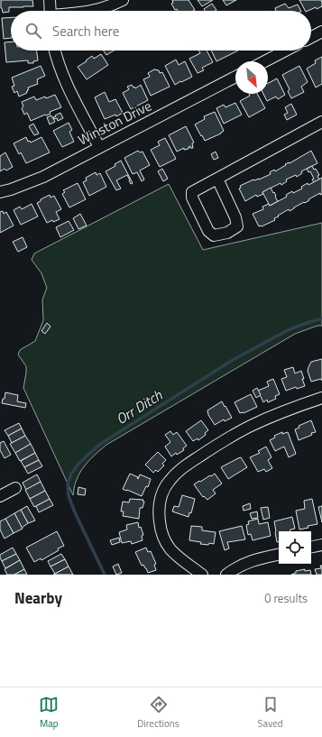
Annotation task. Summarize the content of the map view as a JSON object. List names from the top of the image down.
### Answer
{
  "streets": {
    "street": ["Winston Drive"]
  },
  "water": ["Orr Ditch"],
  "north": "bottom right",
  "page": {
    "search": "Search here",
    "heading": ["Nearby", "0 results"],
    "nav": ["Map", "Directions", "Saved"]
  }
}
